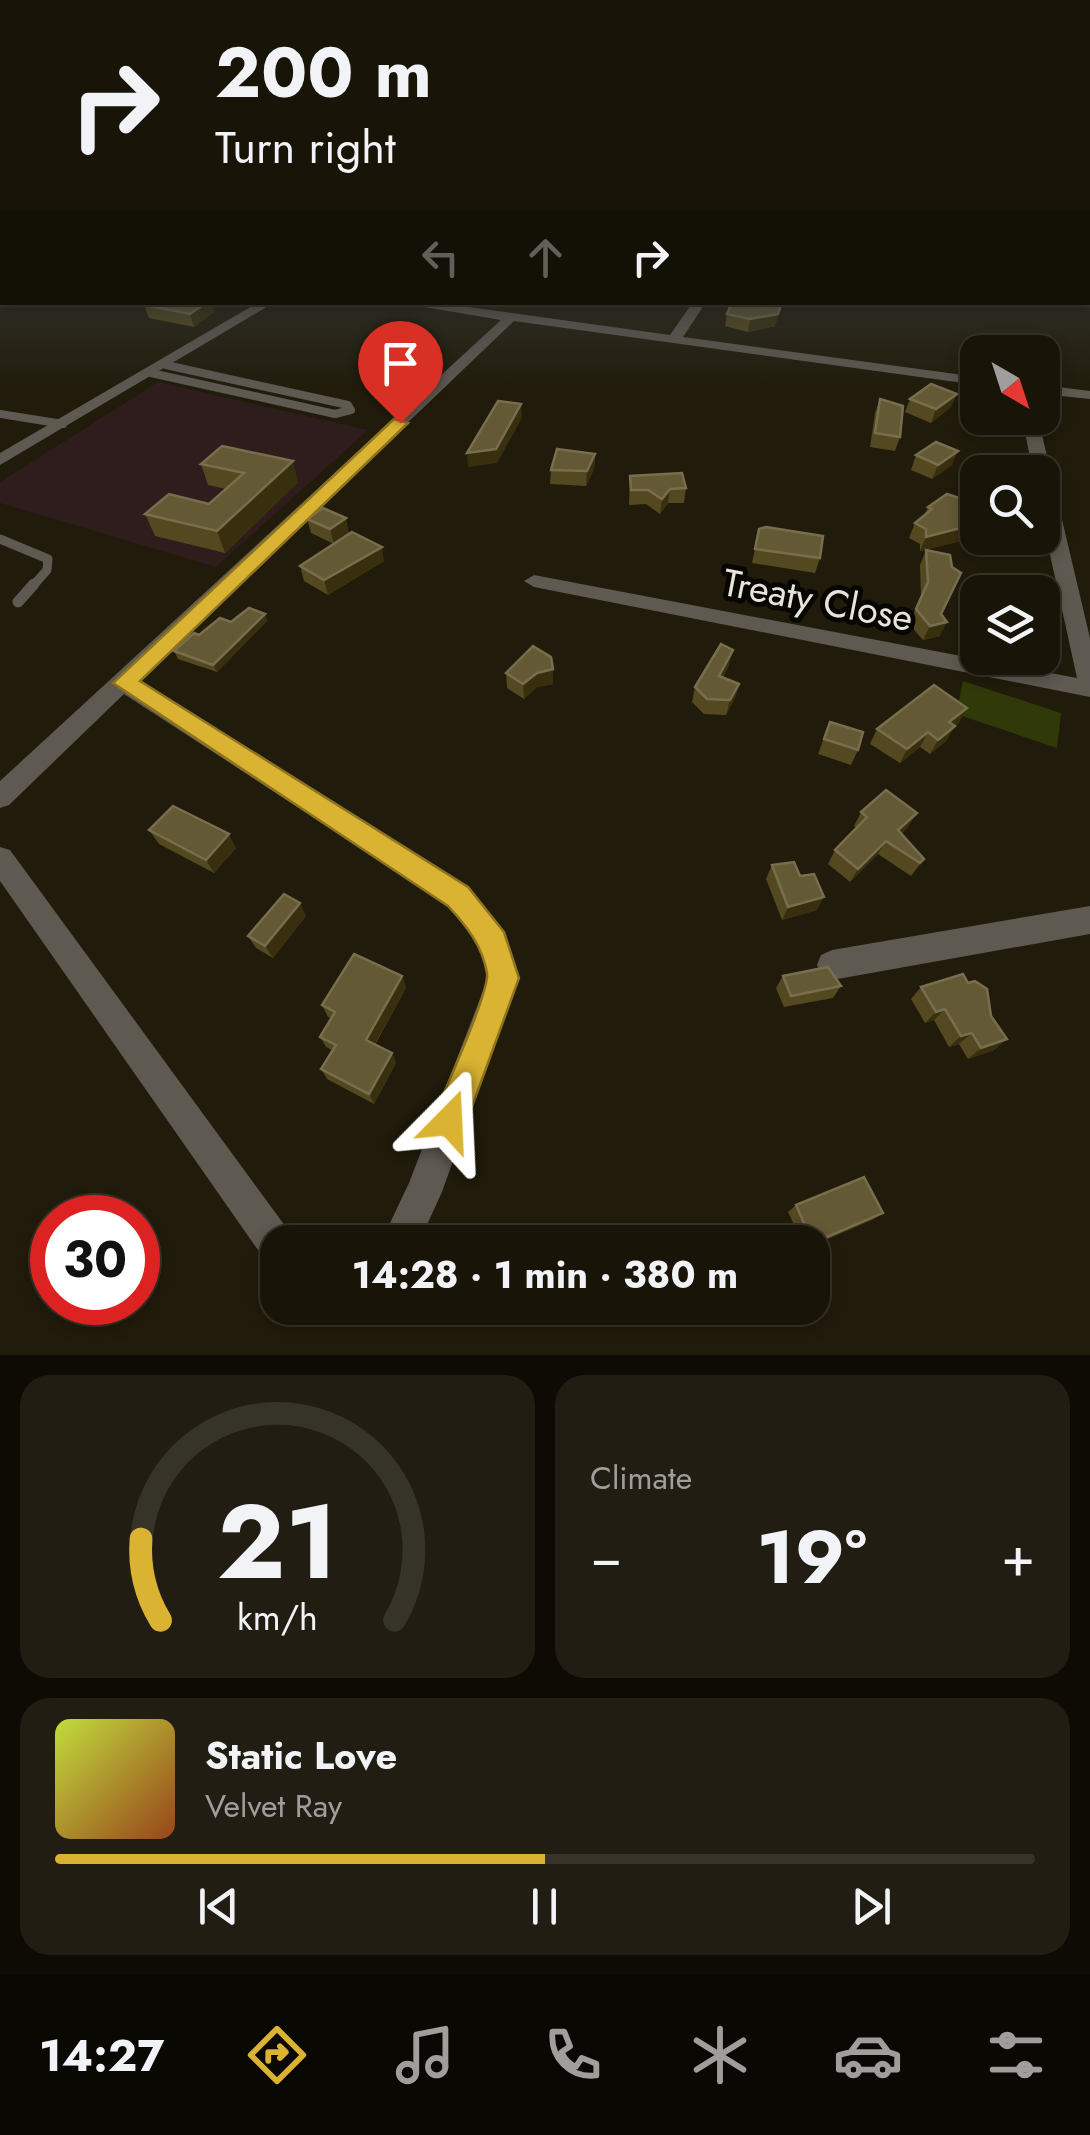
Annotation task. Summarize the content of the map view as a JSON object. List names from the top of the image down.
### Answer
{
  "streets": {
    "street": ["Treaty Close"]
  },
  "north": "bottom right",
  "page": {
    "turn": ["200 m", "Turn right"],
    "limit": "30",
    "trip": "14:28 · 1 min · 380 m",
    "tile": "Climate",
    "heat": ["−", "19°", "+"],
    "song": ["Static Love", "Velvet Ray"],
    "tabs": "14:27",
    "gauge": ["21", "km/h"]
  }
}
